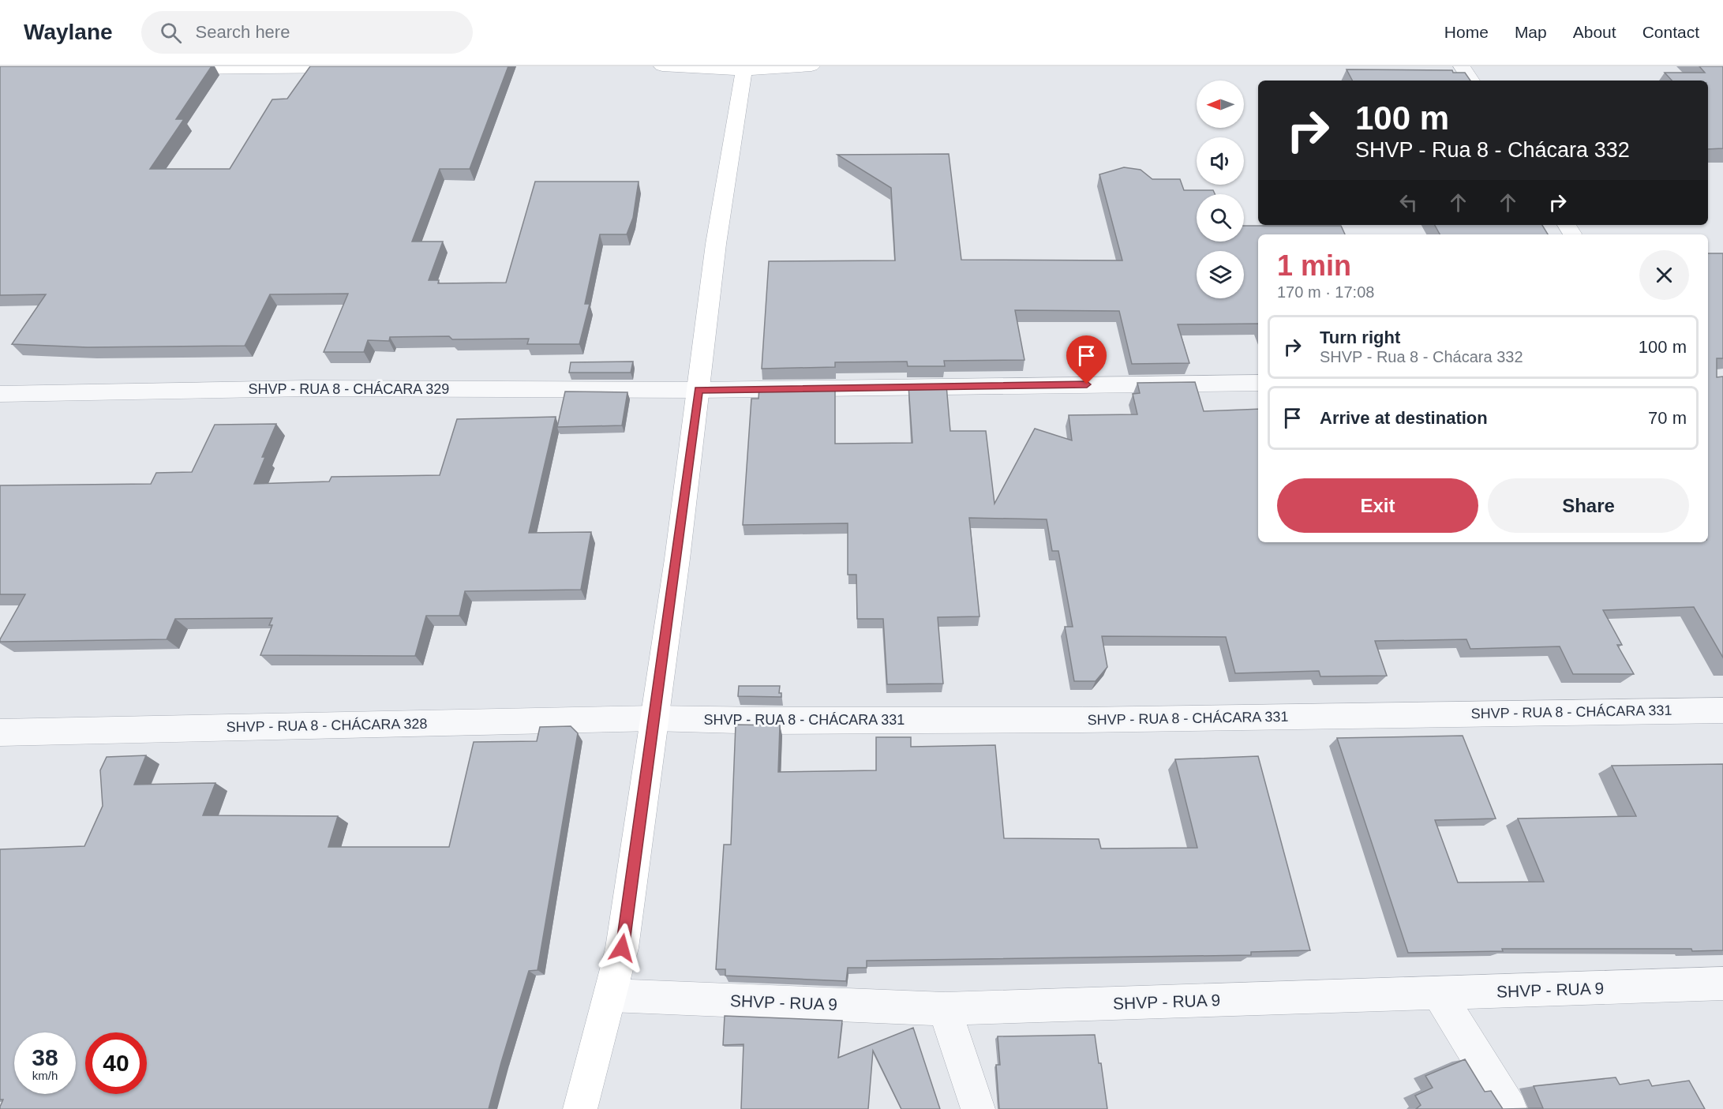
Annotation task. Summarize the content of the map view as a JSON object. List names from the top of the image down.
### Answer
{
  "streets": {
    "street": [
      "SHVP - RUA 8 - CHÁCARA 329",
      "SHVP - RUA 8 - CHÁCARA 331",
      "SHVP - RUA 8 - CHÁCARA 328",
      "SHVP - RUA 9"
    ]
  },
  "crossings": [
    ["SHVP - RUA 8 - CHÁCARA 331", "SHVP - RUA 8 - CHÁCARA 328"]
  ],
  "north": "left",
  "page": {
    "header": "Waylane",
    "search": "Search here",
    "nav": [
      "Home",
      "Map",
      "About",
      "Contact"
    ],
    "turn": ["100 m", "SHVP - Rua 8 - Chácara 332"],
    "heading": ["1 min", "170 m · 17:08"],
    "list": [
      {
        "name": "Turn right",
        "note": "SHVP - Rua 8 - Chácara 332",
        "value": "100 m"
      },
      {
        "name": "Arrive at destination",
        "value": "70 m"
      }
    ],
    "buttons": ["Exit", "Share"],
    "speed": "38 km/h",
    "limit": "40"
  }
}
